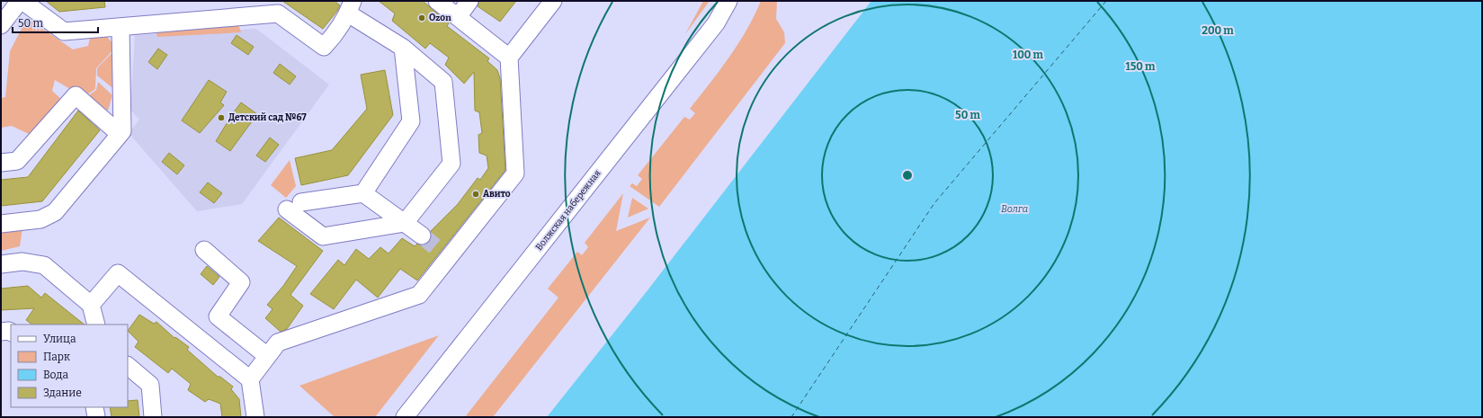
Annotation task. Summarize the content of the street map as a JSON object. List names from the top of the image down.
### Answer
{
  "streets": {
    "street": ["Волжская набережная"]
  },
  "water": ["Волга"],
  "places": ["Ozon", "Детский сад №67", "Авито"],
  "legend": [
    "Улица",
    "Парк",
    "Вода",
    "Здание"
  ],
  "scale_bar": "50 m",
  "rings": [
    "200 m",
    "100 m",
    "150 m",
    "50 m"
  ]
}
